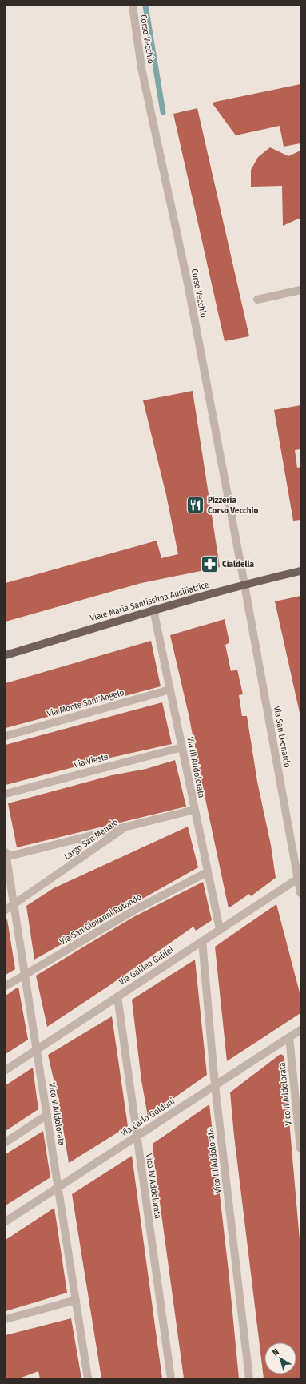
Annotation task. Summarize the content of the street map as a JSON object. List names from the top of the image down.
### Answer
{
  "streets": {
    "main road": ["Viale Maria Santissima Ausiliatrice"],
    "street": [
      "Corso Vecchio",
      "Via Monte Sant'Angelo",
      "Via San Leonardo",
      "Via Vieste",
      "Via III Addolorata",
      "Largo San Menaio",
      "Via San Giovanni Rotondo",
      "Via Galileo Galilei",
      "Vico II Addolorata",
      "Vico V Addolorata",
      "Via Carlo Goldoni",
      "Vico III Addolorata",
      "Vico IV Addolorata"
    ]
  },
  "crossings": [
    ["Corso Vecchio", "Viale Maria Santissima Ausiliatrice"],
    ["Corso Vecchio", "Via San Leonardo"],
    ["Viale Maria Santissima Ausiliatrice", "Via San Leonardo"],
    ["Viale Maria Santissima Ausiliatrice", "Via III Addolorata"],
    ["Via Monte Sant'Angelo", "Via III Addolorata"],
    ["Via San Leonardo", "Via Galileo Galilei"],
    ["Via Vieste", "Via III Addolorata"],
    ["Via III Addolorata", "Via San Giovanni Rotondo"],
    ["Via III Addolorata", "Via Galileo Galilei"],
    ["Largo San Menaio", "Vico V Addolorata"],
    ["Via San Giovanni Rotondo", "Vico V Addolorata"],
    ["Via Galileo Galilei", "Vico V Addolorata"],
    ["Via Galileo Galilei", "Vico III Addolorata"],
    ["Via Galileo Galilei", "Vico IV Addolorata"],
    ["Vico II Addolorata", "Via Carlo Goldoni"],
    ["Vico V Addolorata", "Via Carlo Goldoni"],
    ["Via Carlo Goldoni", "Vico III Addolorata"],
    ["Via Carlo Goldoni", "Vico IV Addolorata"]
  ],
  "places": {
    "restaurant": ["Pizzeria Corso Vecchio"],
    "pharmacy": ["Cialdella"]
  },
  "north": "top left"
}
